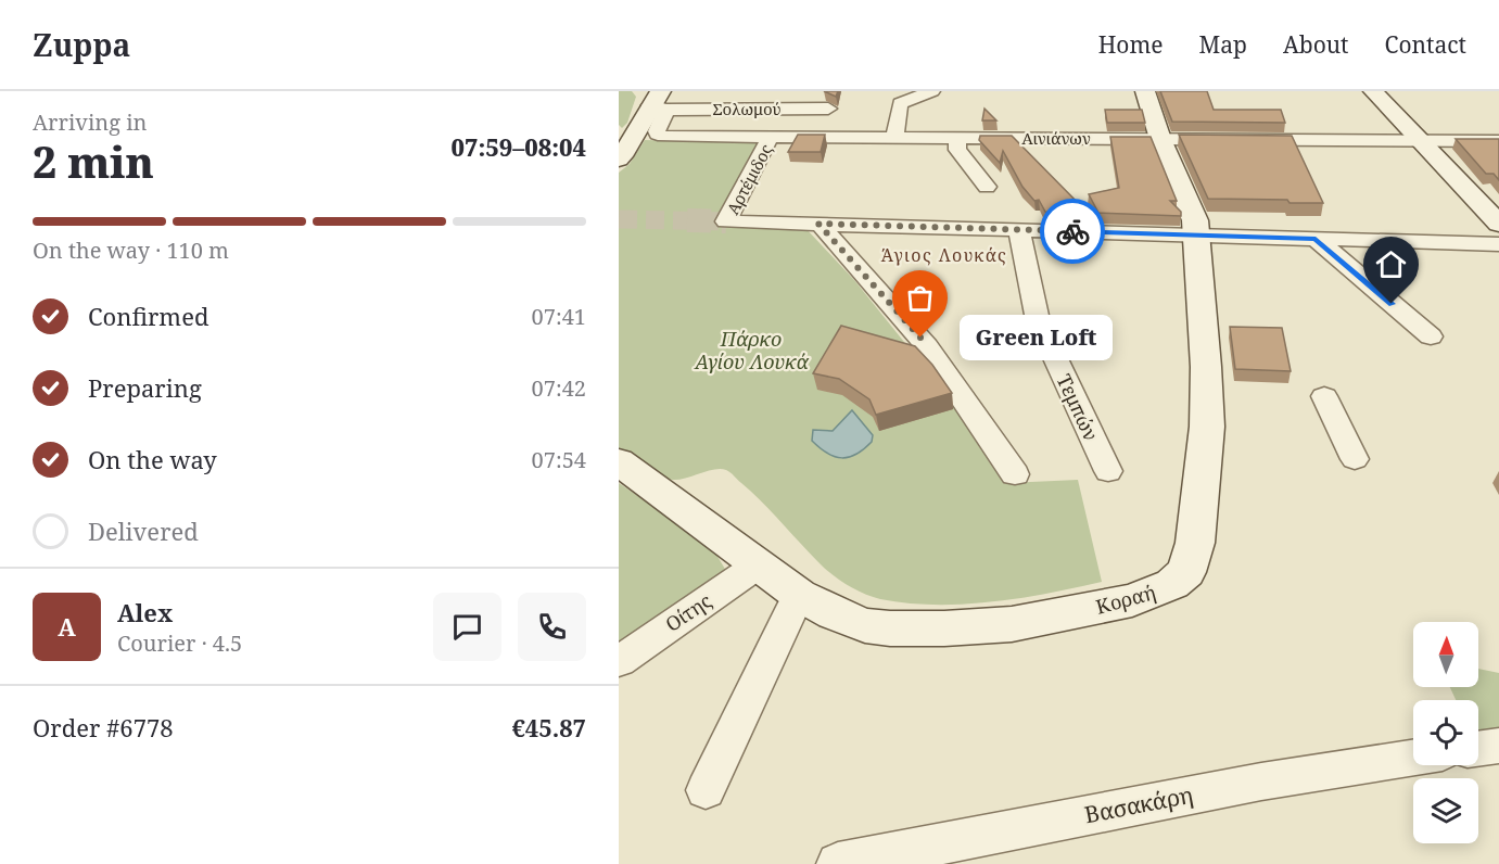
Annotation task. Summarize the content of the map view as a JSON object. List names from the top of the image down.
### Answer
{
  "streets": {
    "street": [
      "Σολωμού",
      "Αινιάνων",
      "Αρτέμιδος",
      "Τεμπών",
      "Κοραή",
      "Οίτης",
      "Βασακάρη"
    ]
  },
  "crossings": [
    ["Σολωμού", "Αινιάνων"],
    ["Αινιάνων", "Αρτέμιδος"],
    ["Αινιάνων", "Κοραή"],
    ["Κοραή", "Οίτης"]
  ],
  "districts": ["Άγιος Λουκάς"],
  "parks": ["Πάρκο Αγίου Λουκά"],
  "places": ["Green Loft"],
  "north": "top",
  "page": {
    "header": "Zuppa",
    "nav": [
      "Home",
      "Map",
      "About",
      "Contact"
    ],
    "heading": ["2 min", "Arriving in", "07:59–08:04"],
    "panel": [
      "Alex",
      "Courier · 4.5",
      "Order #6778",
      "€45.87"
    ],
    "bar": "On the way · 110 m",
    "list": [
      ["Confirmed", "07:41"],
      ["Preparing", "07:42"],
      ["On the way", "07:54"],
      "Delivered"
    ],
    "bubble": "Green Loft",
    "round": "A"
  }
}
